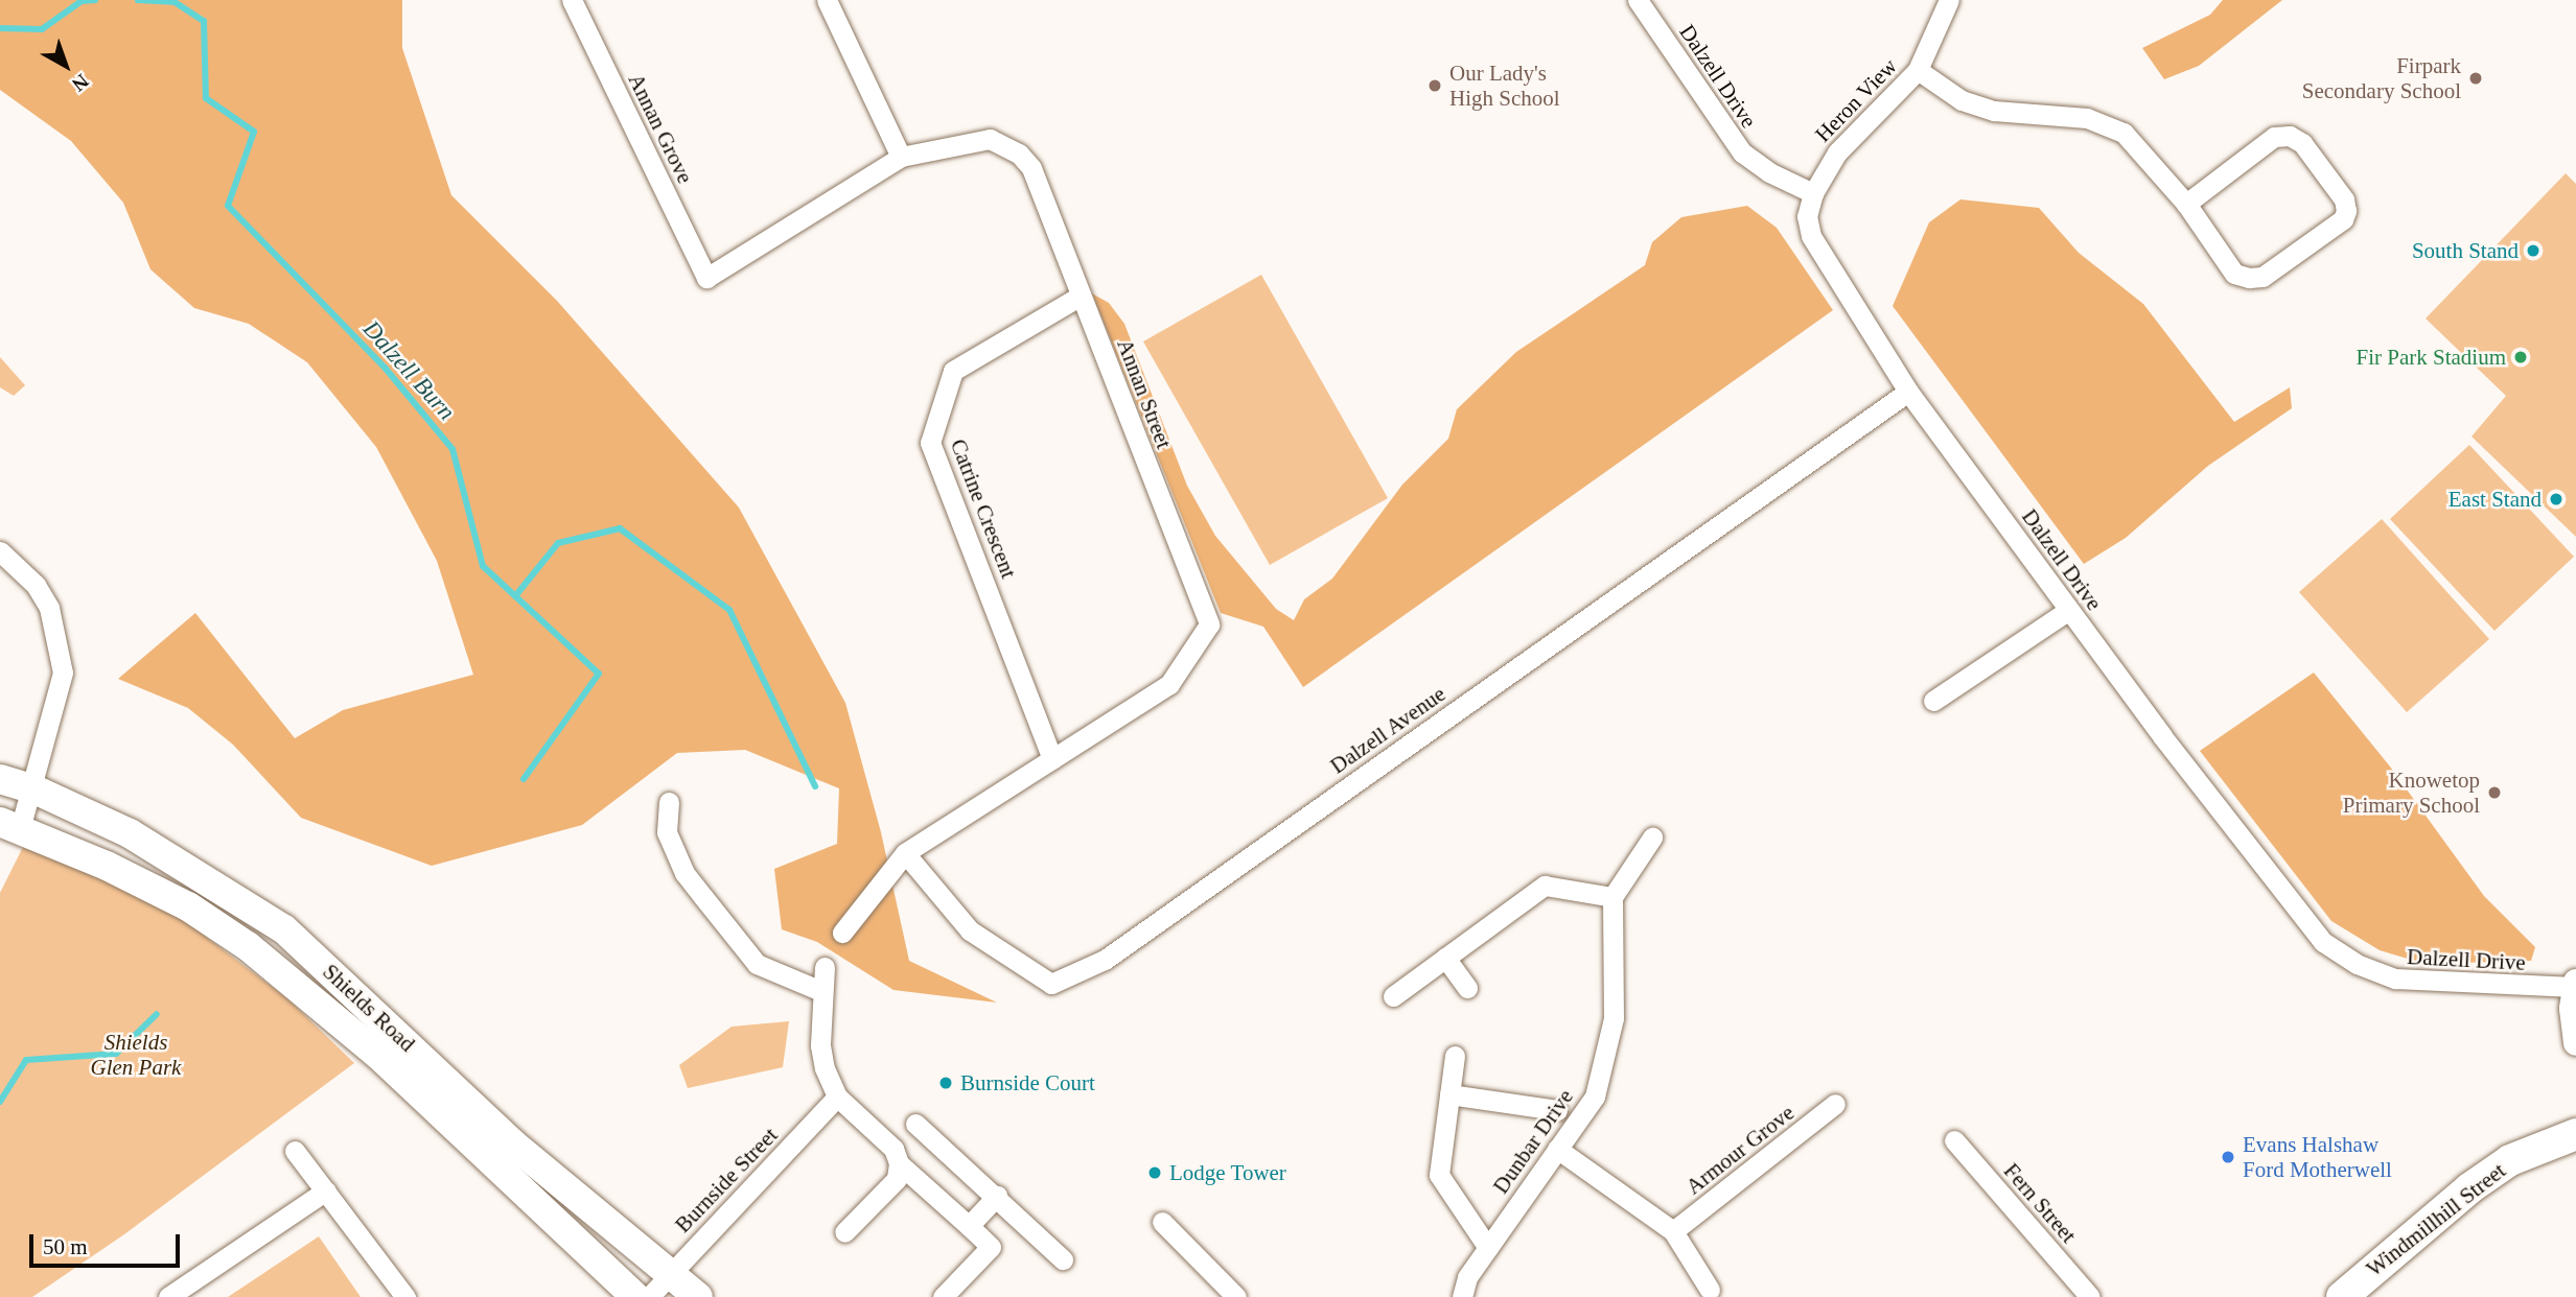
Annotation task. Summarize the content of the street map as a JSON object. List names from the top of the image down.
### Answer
{
  "streets": {
    "main road": ["Shields Road", "Windmillhill Street"],
    "street": [
      "Dalzell Drive",
      "Heron View",
      "Annan Grove",
      "Annan Street",
      "Catrine Crescent",
      "Dalzell Avenue",
      "Dunbar Drive",
      "Armour Grove",
      "Burnside Street",
      "Fern Street"
    ]
  },
  "crossings": [
    ["Dalzell Drive", "Heron View"],
    ["Dalzell Drive", "Dalzell Avenue"],
    ["Annan Grove", "Annan Street"],
    ["Annan Street", "Catrine Crescent"],
    ["Annan Street", "Dalzell Avenue"],
    ["Shields Road", "Burnside Street"]
  ],
  "water": ["Dalzell Burn"],
  "parks": ["Shields Glen Park"],
  "places": [
    "Firpark Secondary School",
    "Our Lady's High School",
    "South Stand",
    "Fir Park Stadium",
    "East Stand",
    "Knowetop Primary School",
    "Burnside Court",
    "Evans Halshaw Ford Motherwell",
    "Lodge Tower"
  ],
  "scale_bar": "50 m",
  "north": "bottom right"
}
